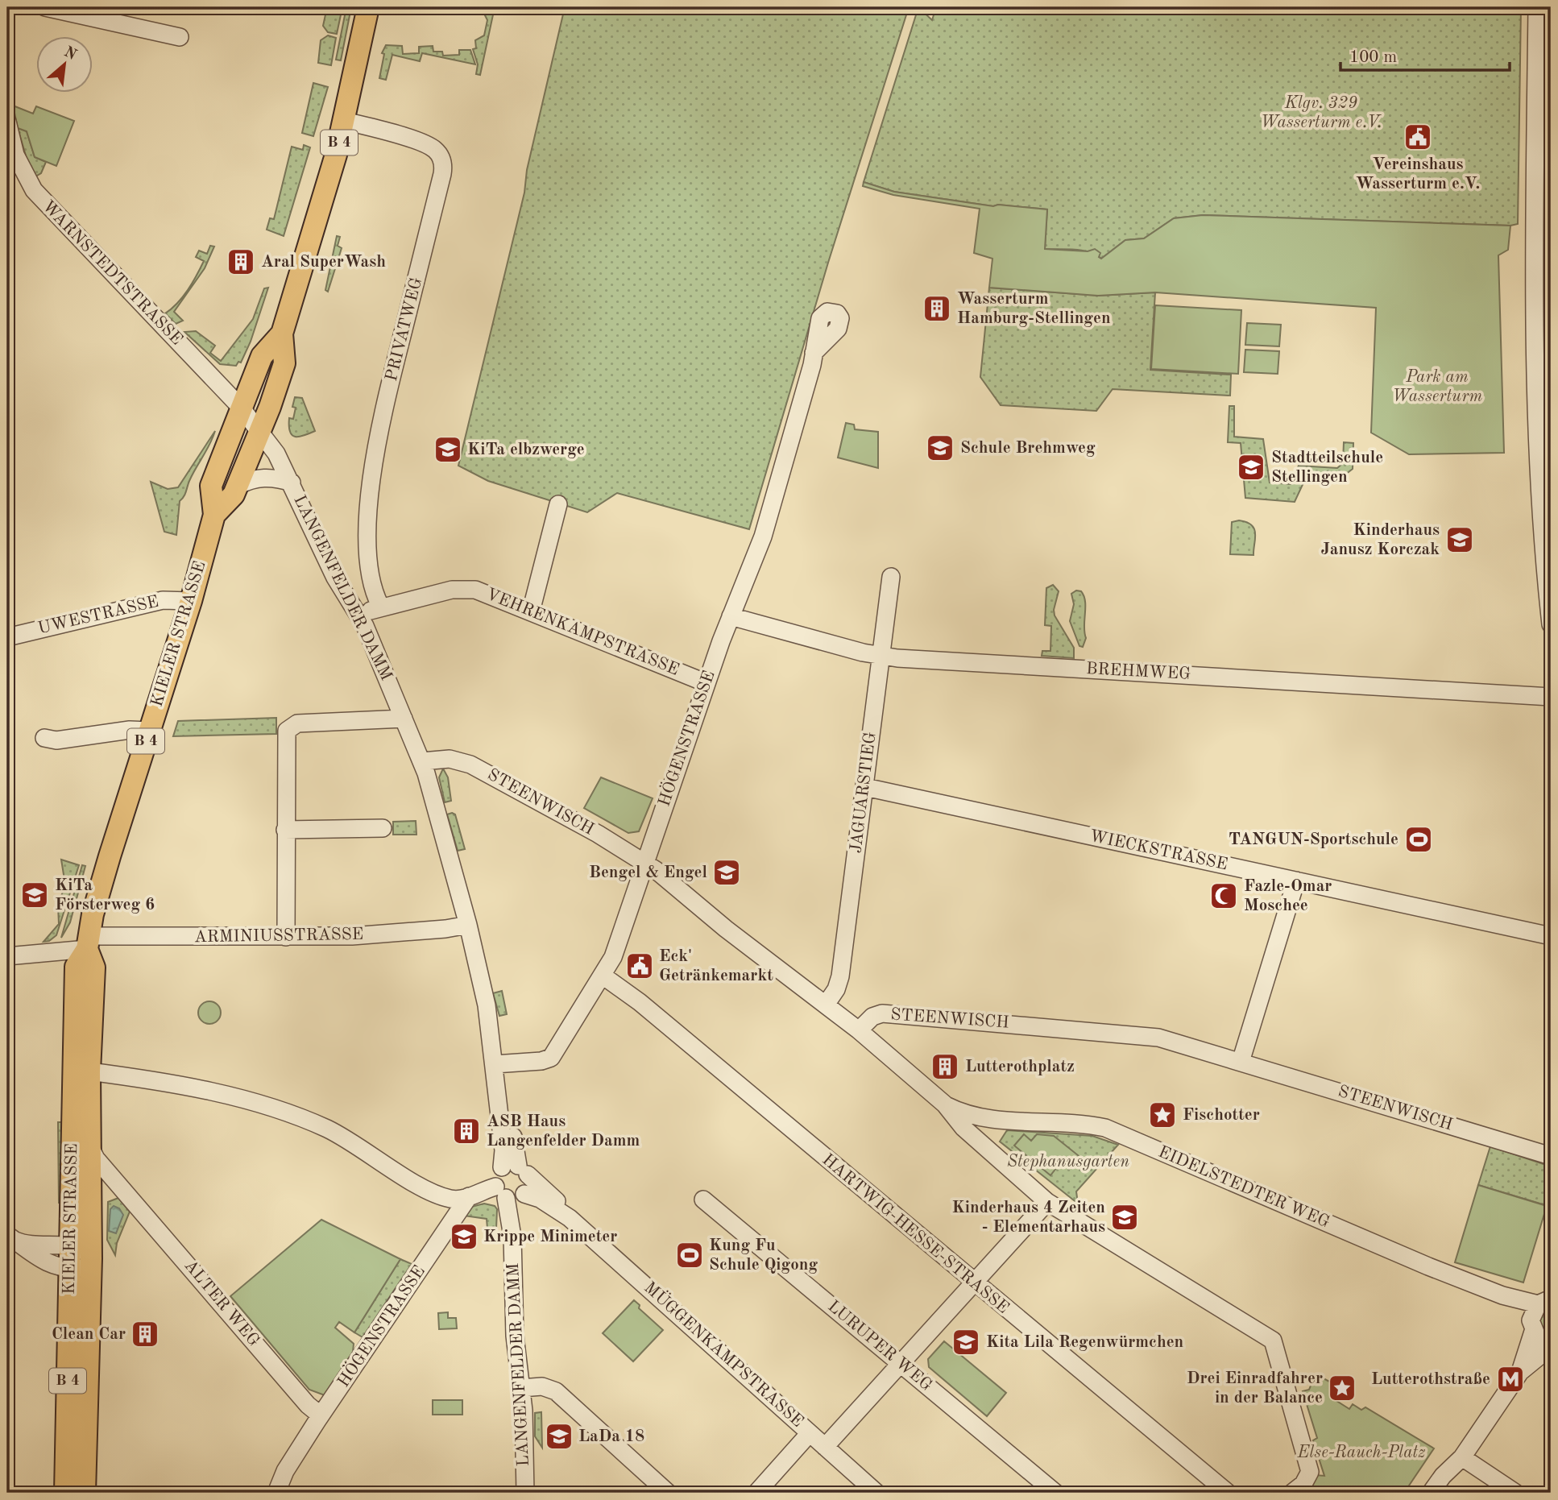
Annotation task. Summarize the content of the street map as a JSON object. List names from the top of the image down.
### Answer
{
  "streets": {
    "main road": ["B 4", "KIELER STRASSE"],
    "street": [
      "WARNSTEDTSTRASSE",
      "PRIVATWEG",
      "LANGENFELDER DAMM",
      "UWESTRASSE",
      "VEHRENKAMPSTRASSE",
      "BREHMWEG",
      "HÖGENSTRASSE",
      "JAGUARSTIEG",
      "STEENWISCH",
      "WIECKSTRASSE",
      "ARMINIUSSTRASSE",
      "EIDELSTEDTER WEG",
      "HARTWIG-HESSE-STRASSE",
      "ALTER WEG",
      "LURUPER WEG",
      "MÜGGENKAMPSTRASSE"
    ]
  },
  "crossings": [
    ["WARNSTEDTSTRASSE", "LANGENFELDER DAMM"],
    ["WARNSTEDTSTRASSE", "KIELER STRASSE"],
    ["PRIVATWEG", "VEHRENKAMPSTRASSE"],
    ["PRIVATWEG", "KIELER STRASSE"],
    ["LANGENFELDER DAMM", "VEHRENKAMPSTRASSE"],
    ["LANGENFELDER DAMM", "KIELER STRASSE"],
    ["LANGENFELDER DAMM", "HÖGENSTRASSE"],
    ["LANGENFELDER DAMM", "STEENWISCH"],
    ["LANGENFELDER DAMM", "ARMINIUSSTRASSE"],
    ["LANGENFELDER DAMM", "MÜGGENKAMPSTRASSE"],
    ["UWESTRASSE", "KIELER STRASSE"],
    ["VEHRENKAMPSTRASSE", "HÖGENSTRASSE"],
    ["KIELER STRASSE", "ARMINIUSSTRASSE"],
    ["KIELER STRASSE", "ALTER WEG"],
    ["BREHMWEG", "HÖGENSTRASSE"],
    ["BREHMWEG", "JAGUARSTIEG"],
    ["HÖGENSTRASSE", "STEENWISCH"],
    ["HÖGENSTRASSE", "HARTWIG-HESSE-STRASSE"],
    ["HÖGENSTRASSE", "ALTER WEG"],
    ["JAGUARSTIEG", "STEENWISCH"],
    ["JAGUARSTIEG", "WIECKSTRASSE"]
  ],
  "parks": [
    "Klgv. 329 Wasserturm e.V.",
    "Park am Wasserturm",
    "Stephanusgarten",
    "Else-Rauch-Platz"
  ],
  "places": {
    "public building": ["Vereinshaus Wasserturm e.V.", "Eck' Getränkemarkt"],
    "building": [
      "Aral SuperWash",
      "Wasserturm Hamburg-Stellingen",
      "Lutterothplatz",
      "ASB Haus Langenfelder Damm",
      "Clean Car"
    ],
    "school or university": [
      "Schule Brehmweg",
      "KiTa elbzwerge",
      "Stadtteilschule Stellingen",
      "Kinderhaus Janusz Korczak",
      "Bengel & Engel",
      "KiTa Försterweg 6",
      "Kinderhaus 4 Zeiten - Elementarhaus",
      "Krippe Minimeter",
      "Kita Lila Regenwürmchen",
      "LaDa 18"
    ],
    "sports": ["TANGUN-Sportschule", "Kung Fu Schule Qigong"],
    "mosque": ["Fazle-Omar Moschee"],
    "place": ["Fischotter", "Drei Einradfahrer in der Balance"],
    "metro station": ["Lutterothstraße"]
  },
  "scale_bar": "100 m",
  "north": "top right"
}
